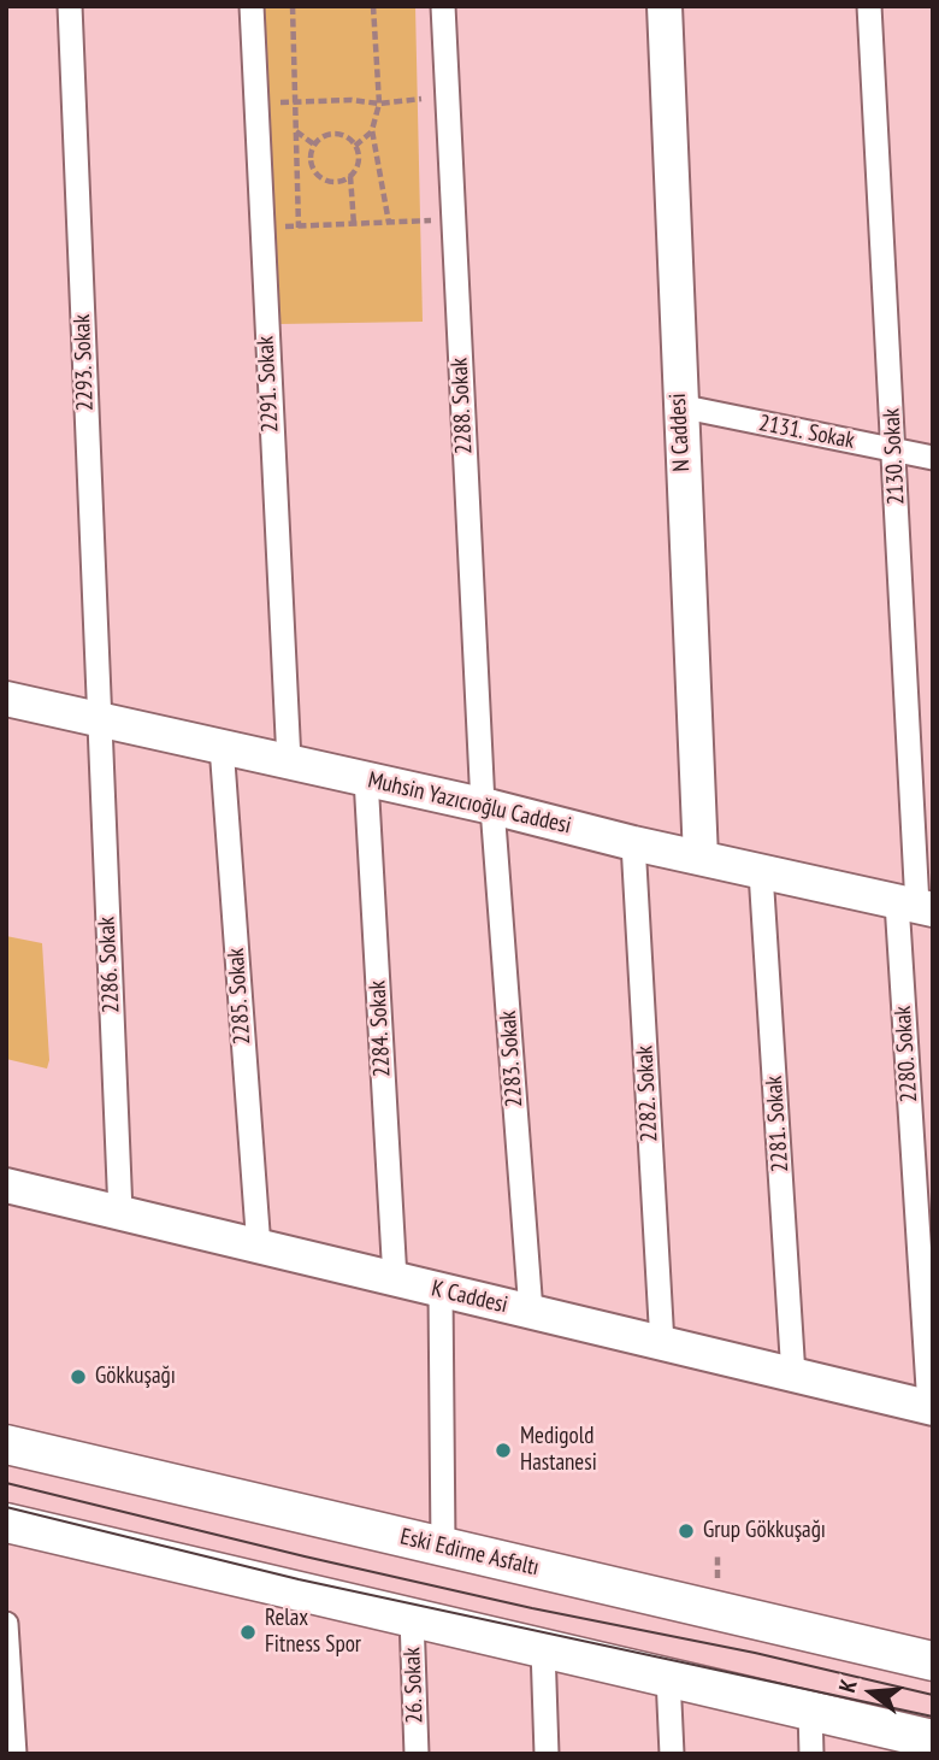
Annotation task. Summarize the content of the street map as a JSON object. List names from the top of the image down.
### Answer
{
  "streets": {
    "main road": ["Eski Edirne Asfaltı"],
    "street": [
      "2293. Sokak",
      "2291. Sokak",
      "2288. Sokak",
      "N Caddesi",
      "2131. Sokak",
      "2130. Sokak",
      "Muhsin Yazıcıoğlu Caddesi",
      "2286. Sokak",
      "2285. Sokak",
      "2284. Sokak",
      "2280. Sokak",
      "2283. Sokak",
      "2282. Sokak",
      "2281. Sokak",
      "K Caddesi",
      "26. Sokak"
    ]
  },
  "crossings": [
    ["2293. Sokak", "Muhsin Yazıcıoğlu Caddesi"],
    ["2293. Sokak", "2286. Sokak"],
    ["2291. Sokak", "Muhsin Yazıcıoğlu Caddesi"],
    ["2288. Sokak", "Muhsin Yazıcıoğlu Caddesi"],
    ["2288. Sokak", "2283. Sokak"],
    ["N Caddesi", "2131. Sokak"],
    ["N Caddesi", "Muhsin Yazıcıoğlu Caddesi"],
    ["2131. Sokak", "2130. Sokak"],
    ["2130. Sokak", "Muhsin Yazıcıoğlu Caddesi"],
    ["2130. Sokak", "2280. Sokak"],
    ["Muhsin Yazıcıoğlu Caddesi", "2286. Sokak"],
    ["Muhsin Yazıcıoğlu Caddesi", "2285. Sokak"],
    ["Muhsin Yazıcıoğlu Caddesi", "2284. Sokak"],
    ["Muhsin Yazıcıoğlu Caddesi", "2280. Sokak"],
    ["Muhsin Yazıcıoğlu Caddesi", "2283. Sokak"],
    ["Muhsin Yazıcıoğlu Caddesi", "2282. Sokak"],
    ["Muhsin Yazıcıoğlu Caddesi", "2281. Sokak"],
    ["2286. Sokak", "K Caddesi"],
    ["2285. Sokak", "K Caddesi"],
    ["2284. Sokak", "K Caddesi"],
    ["2280. Sokak", "K Caddesi"],
    ["2283. Sokak", "K Caddesi"],
    ["2282. Sokak", "K Caddesi"],
    ["2281. Sokak", "K Caddesi"]
  ],
  "places": [
    "Gökkuşağı",
    "Medigold Hastanesi",
    "Grup Gökkuşağı",
    "Relax Fitness Spor"
  ],
  "north": "left"
}
